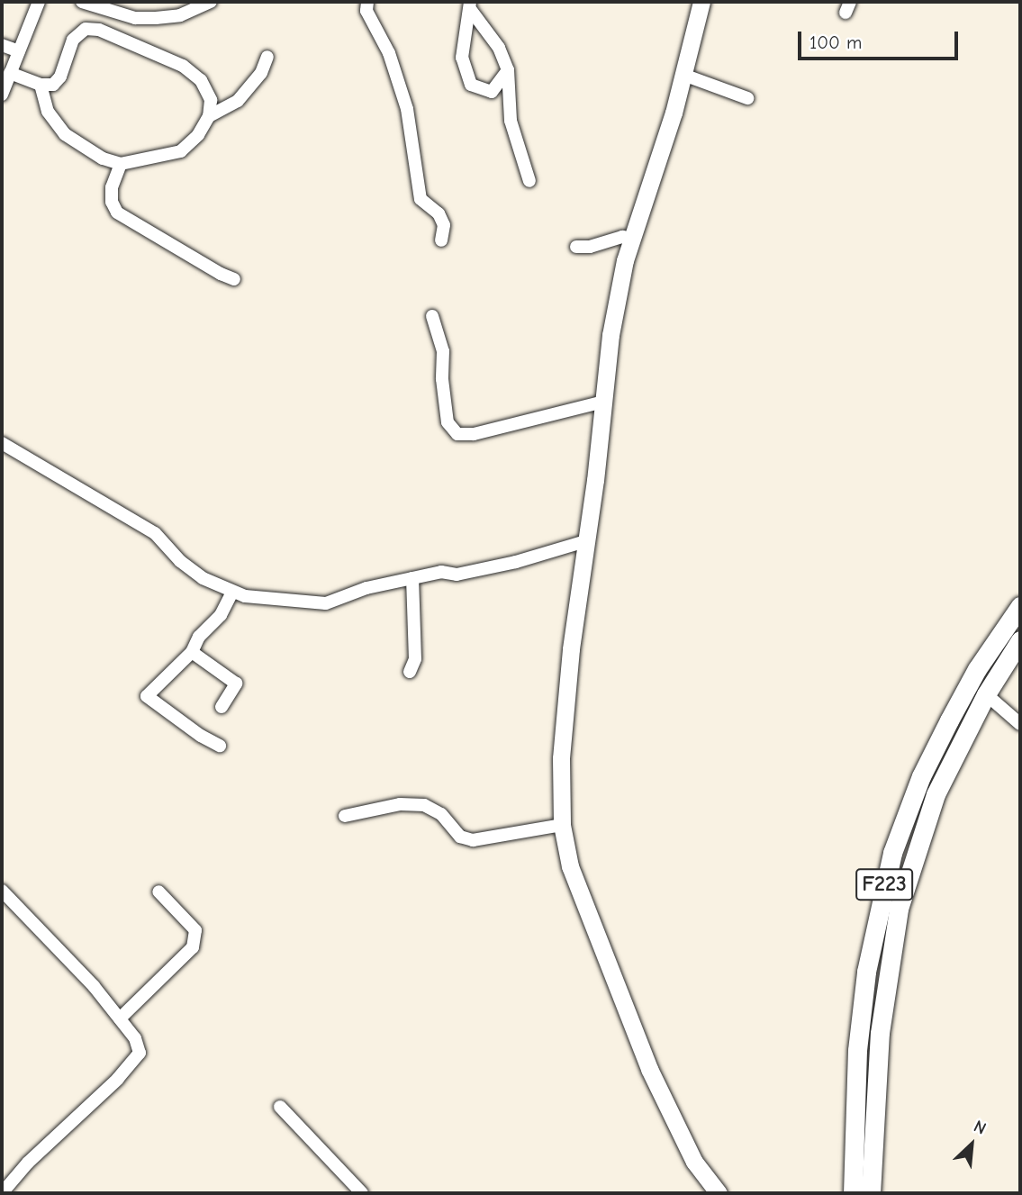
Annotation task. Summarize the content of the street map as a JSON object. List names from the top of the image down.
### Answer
{
  "streets": {
    "main road": ["F223"]
  },
  "scale_bar": "100 m",
  "north": "top right"
}
